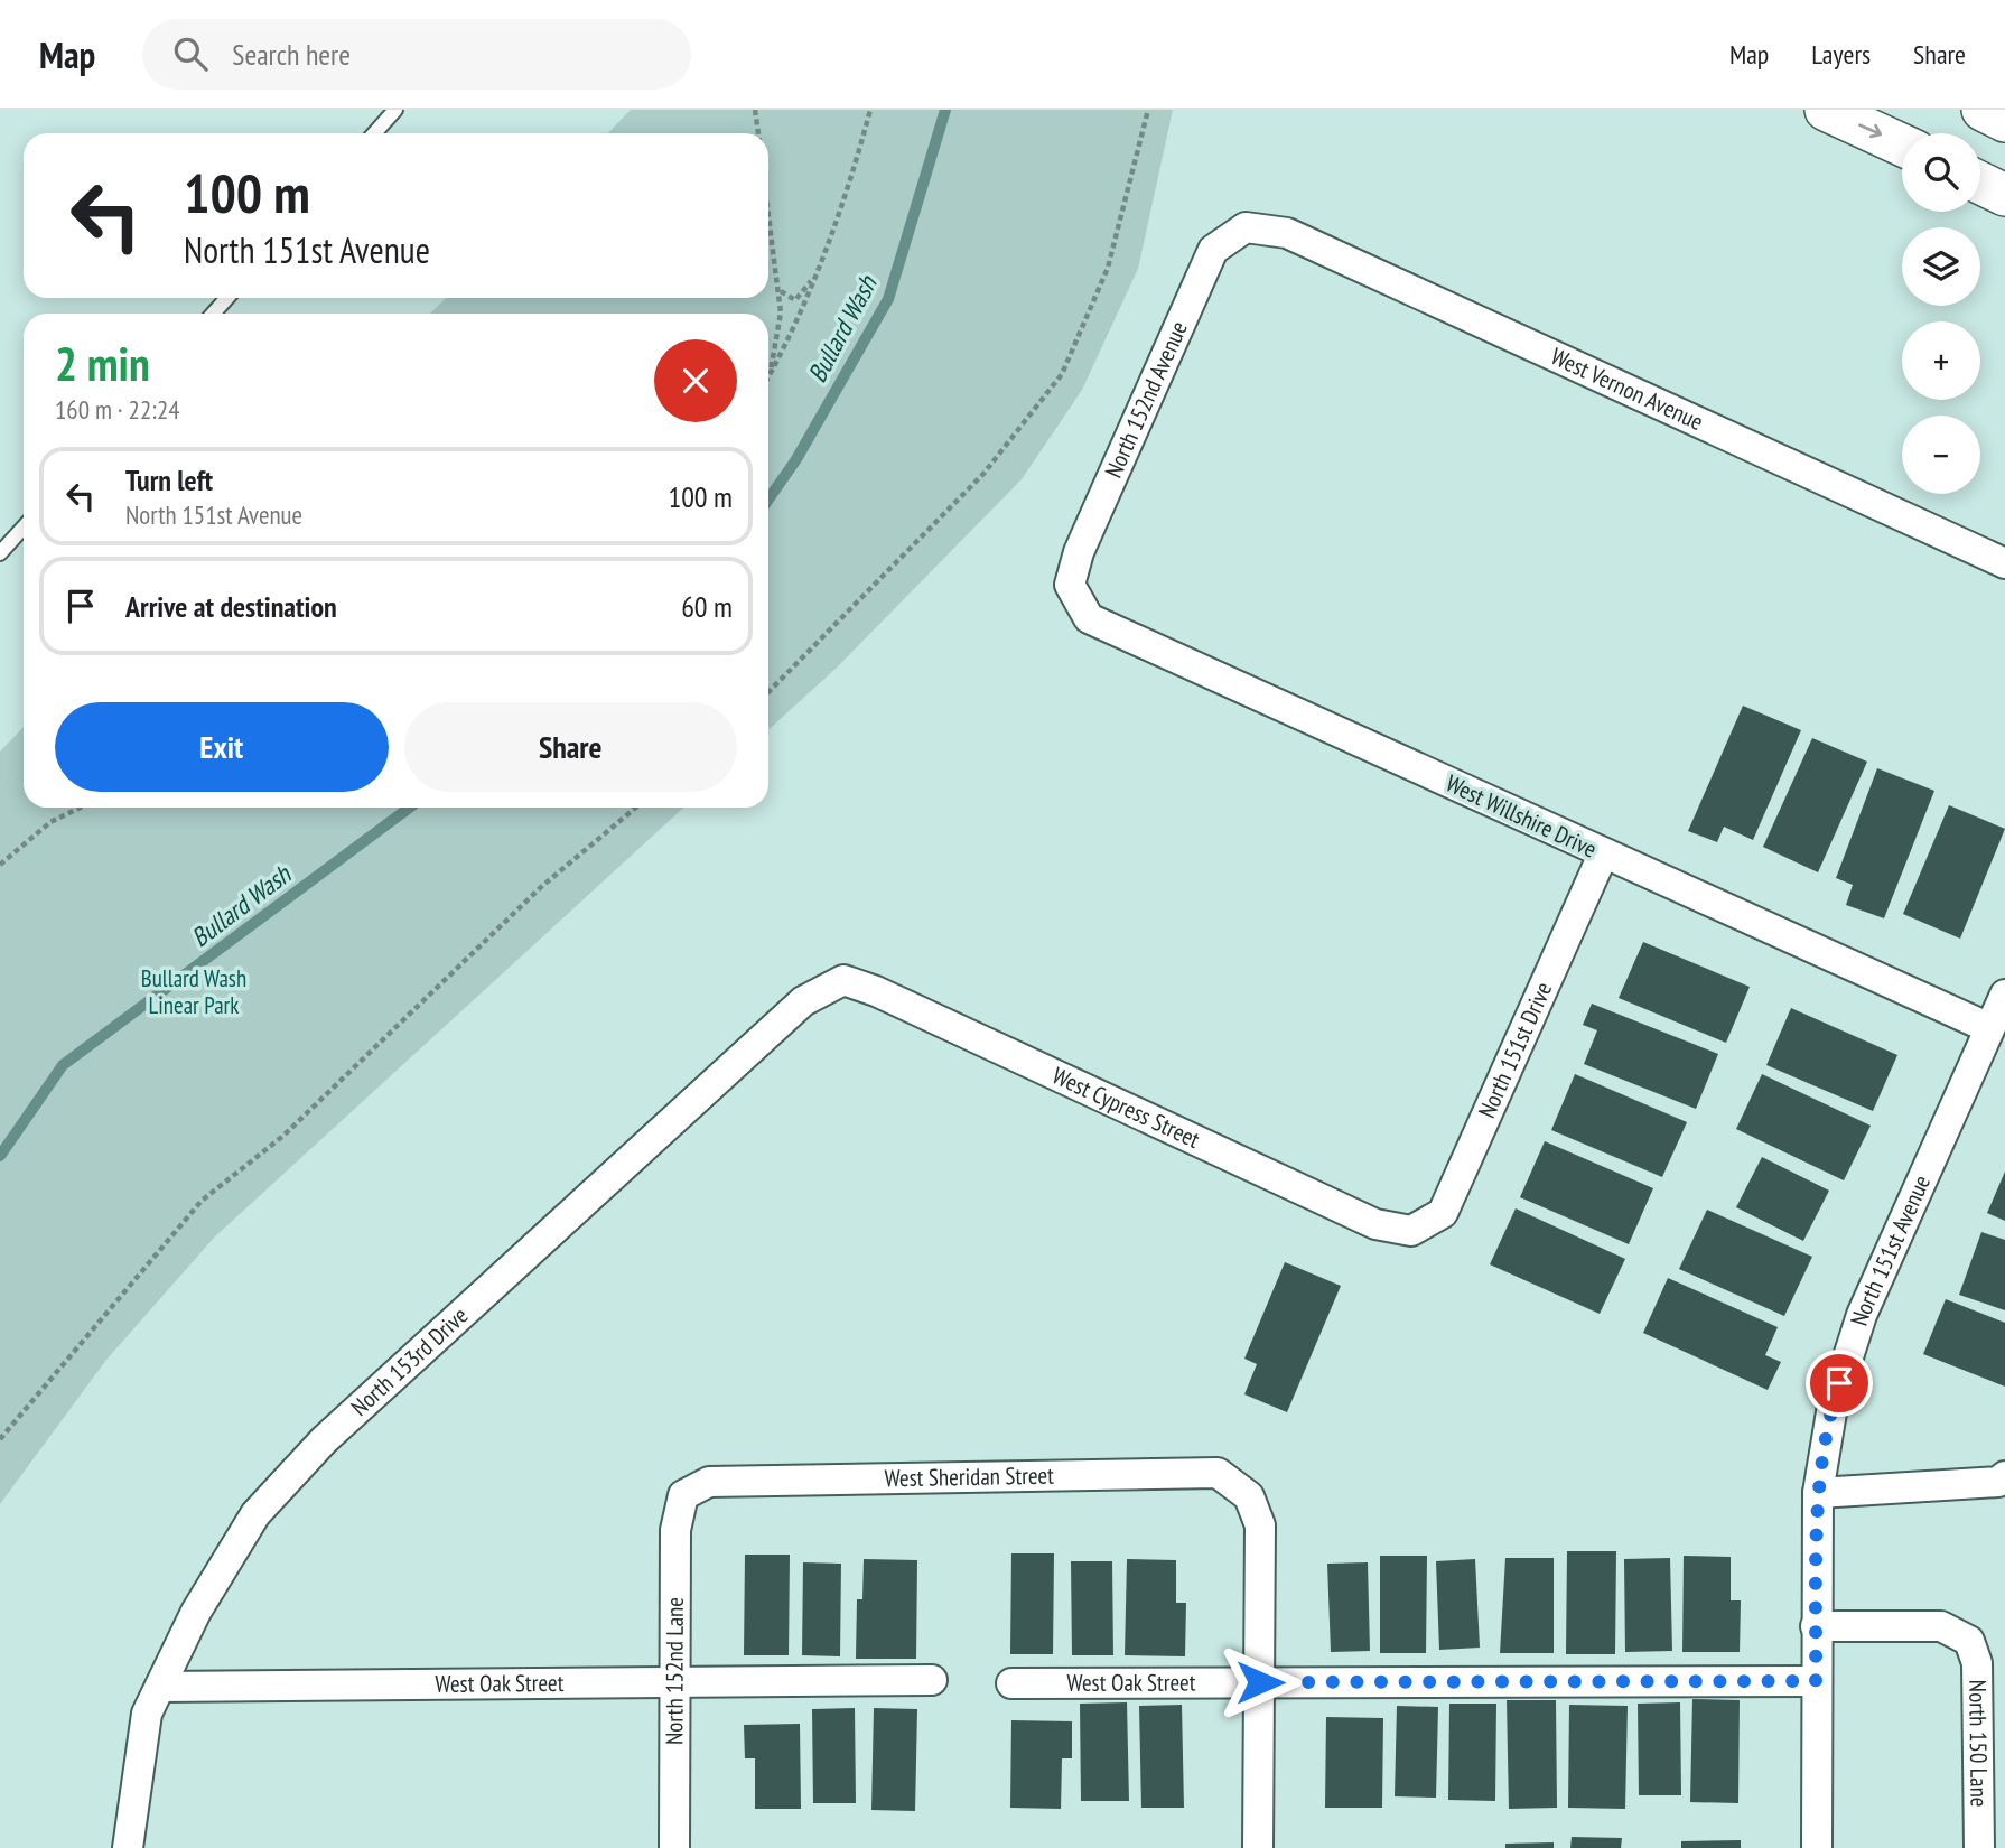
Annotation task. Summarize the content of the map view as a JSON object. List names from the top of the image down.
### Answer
{
  "streets": {
    "street": [
      "West Vernon Avenue",
      "North 152nd Avenue",
      "West Willshire Drive",
      "North 151st Drive",
      "West Cypress Street",
      "North 151st Avenue",
      "North 153rd Drive",
      "West Sheridan Street",
      "North 152nd Lane",
      "West Oak Street",
      "North 150 Lane"
    ]
  },
  "crossings": [
    ["West Vernon Avenue", "North 152nd Avenue"],
    ["North 152nd Avenue", "West Willshire Drive"],
    ["West Willshire Drive", "North 151st Drive"],
    ["West Willshire Drive", "North 151st Avenue"],
    ["North 151st Drive", "West Cypress Street"],
    ["West Cypress Street", "North 153rd Drive"],
    ["North 151st Avenue", "West Oak Street"],
    ["North 151st Avenue", "North 150 Lane"],
    ["North 153rd Drive", "West Oak Street"],
    ["West Sheridan Street", "North 152nd Lane"],
    ["West Sheridan Street", "West Oak Street"],
    ["North 152nd Lane", "West Oak Street"]
  ],
  "water": ["Bullard Wash"],
  "parks": ["Bullard Wash Linear Park"],
  "page": {
    "header": "Map",
    "search": "Search here",
    "nav": ["Map", "Layers", "Share"],
    "map_buttons": ["+", "−"],
    "turn": ["100 m", "North 151st Avenue"],
    "heading": ["2 min", "160 m · 22:24"],
    "list": [
      {
        "name": "Turn left",
        "note": "North 151st Avenue",
        "value": "100 m"
      },
      {
        "name": "Arrive at destination",
        "value": "60 m"
      }
    ],
    "buttons": ["Exit", "Share"]
  }
}
